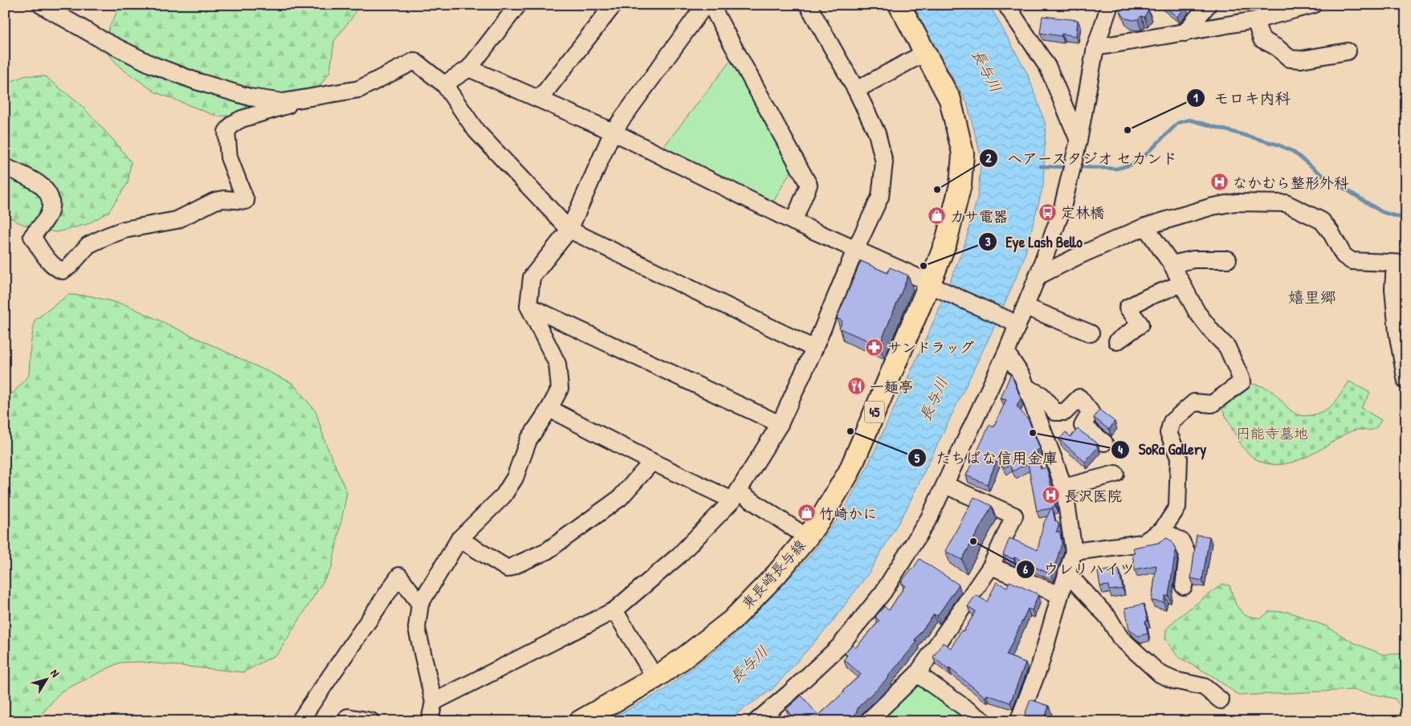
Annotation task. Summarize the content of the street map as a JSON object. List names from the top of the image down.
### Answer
{
  "streets": {
    "main road": ["45", "東長崎長与線"]
  },
  "districts": ["嬉里郷"],
  "water": ["長与川"],
  "parks": ["円能寺墓地"],
  "places": {
    "other": [
      "モロキ内科",
      "ヘアースタジオ セカンド",
      "Eye Lash Bello",
      "たちばな信用金庫",
      "SoRa Gallery",
      "ウレリハイツ"
    ],
    "hospital": ["なかむら整形外科", "長沢医院"],
    "bus stop": ["定林橋"],
    "shop": ["カサ電器", "竹崎かに"],
    "pharmacy": ["サンドラッグ"],
    "restaurant": ["一麺亭"]
  },
  "north": "top right"
}
